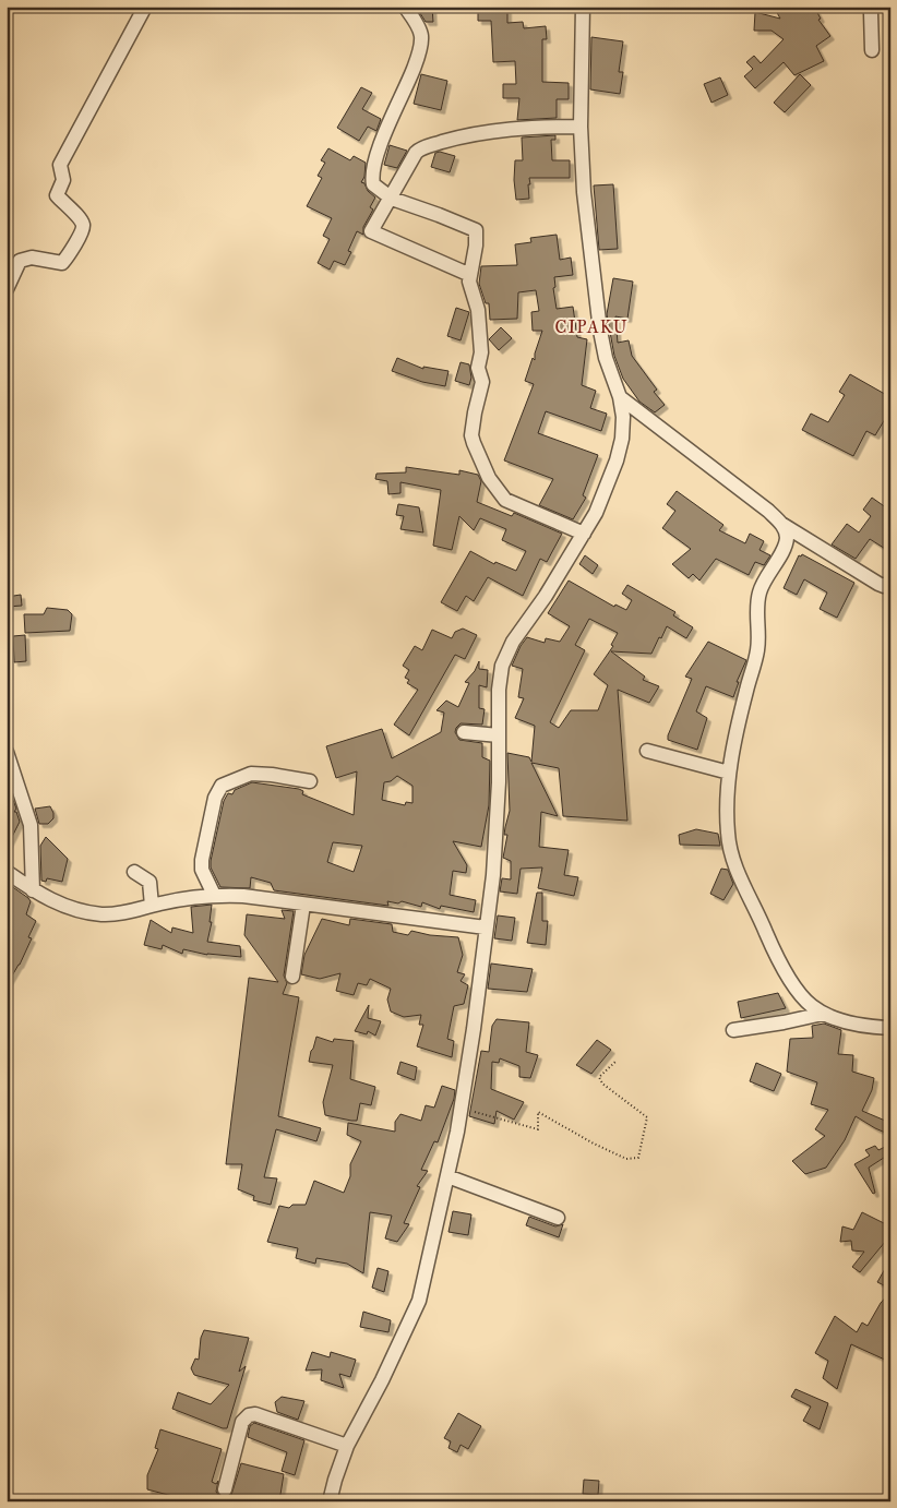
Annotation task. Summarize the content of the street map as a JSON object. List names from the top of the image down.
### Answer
{
  "districts": ["CIPAKU"]
}
